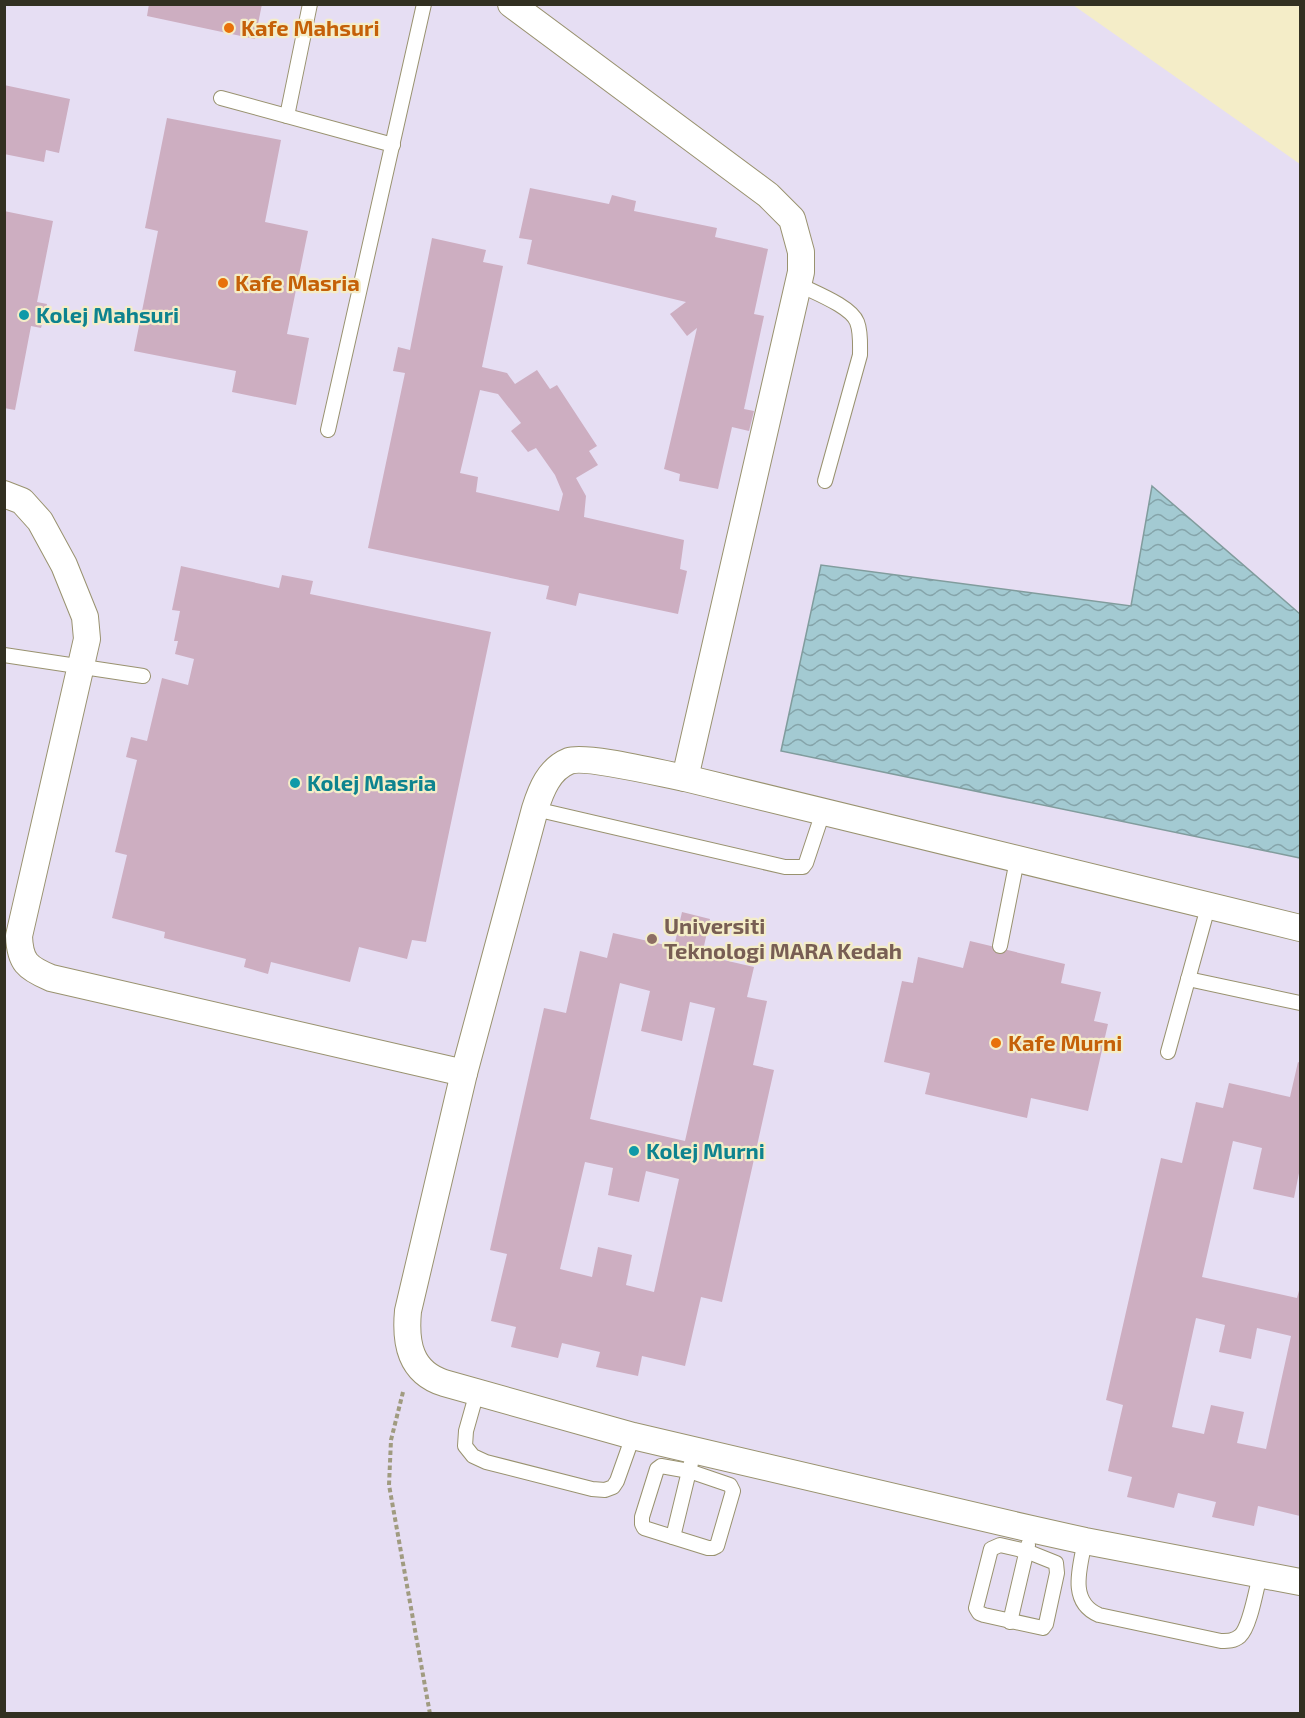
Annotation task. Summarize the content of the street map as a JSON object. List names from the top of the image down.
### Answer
{
  "places": [
    "Kafe Mahsuri",
    "Kafe Masria",
    "Kolej Mahsuri",
    "Kolej Masria",
    "Universiti Teknologi MARA Kedah",
    "Kafe Murni",
    "Kolej Murni"
  ]
}
